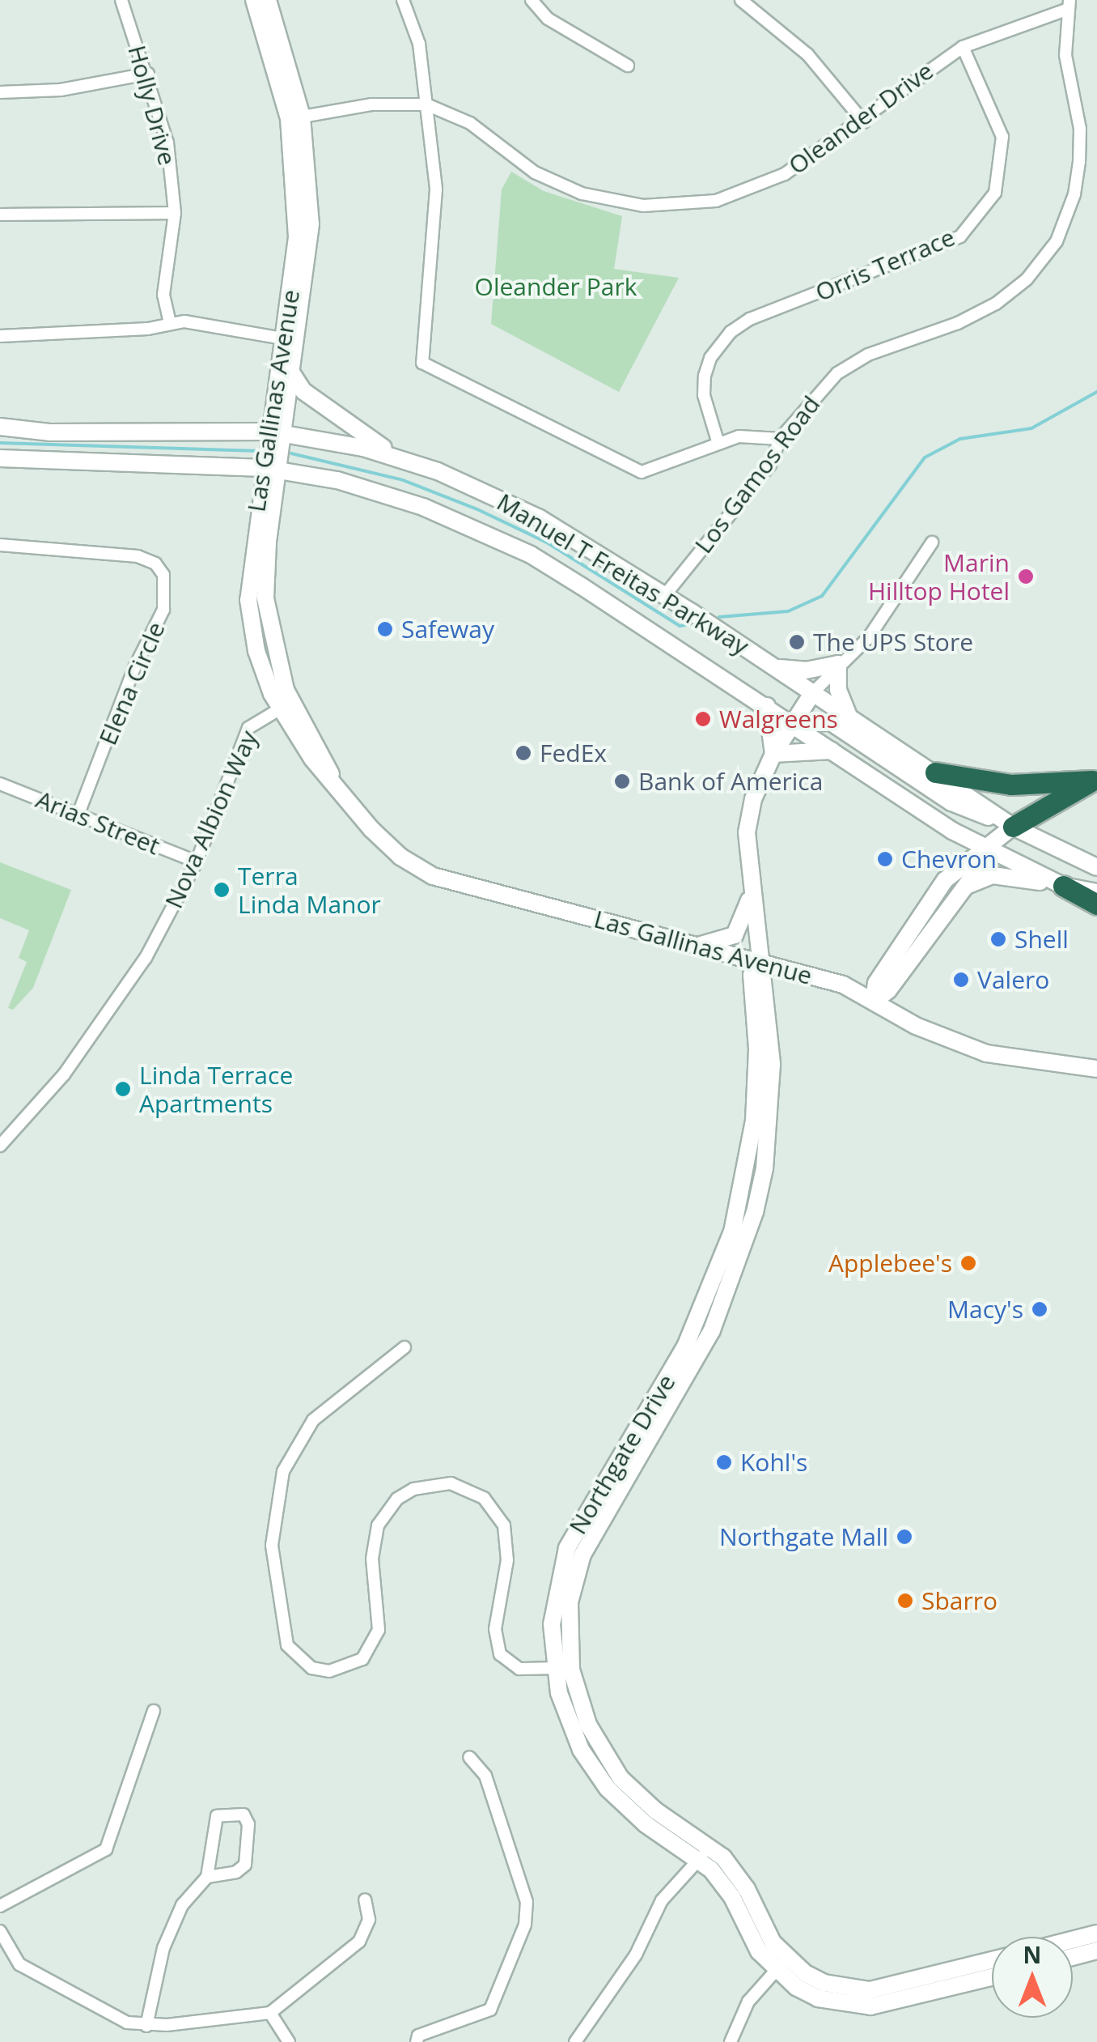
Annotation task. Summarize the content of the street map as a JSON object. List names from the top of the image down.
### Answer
{
  "streets": {
    "main road": ["Las Gallinas Avenue", "Manuel T Freitas Parkway", "Northgate Drive"],
    "street": [
      "Holly Drive",
      "Oleander Drive",
      "Orris Terrace",
      "Los Gamos Road",
      "Elena Circle",
      "Nova Albion Way",
      "Arias Street"
    ]
  },
  "crossings": [
    ["Oleander Drive", "Orris Terrace"],
    ["Oleander Drive", "Las Gallinas Avenue"],
    ["Oleander Drive", "Los Gamos Road"],
    ["Las Gallinas Avenue", "Manuel T Freitas Parkway"],
    ["Las Gallinas Avenue", "Nova Albion Way"],
    ["Las Gallinas Avenue", "Northgate Drive"],
    ["Los Gamos Road", "Manuel T Freitas Parkway"],
    ["Manuel T Freitas Parkway", "Northgate Drive"],
    ["Elena Circle", "Arias Street"],
    ["Nova Albion Way", "Arias Street"]
  ],
  "parks": ["Oleander Park"],
  "places": [
    "Marin Hilltop Hotel",
    "Safeway",
    "The UPS Store",
    "Walgreens",
    "FedEx",
    "Bank of America",
    "Chevron",
    "Terra Linda Manor",
    "Shell",
    "Valero",
    "Linda Terrace Apartments",
    "Applebee's",
    "Macy's",
    "Kohl's",
    "Northgate Mall",
    "Sbarro"
  ],
  "north": "top"
}
